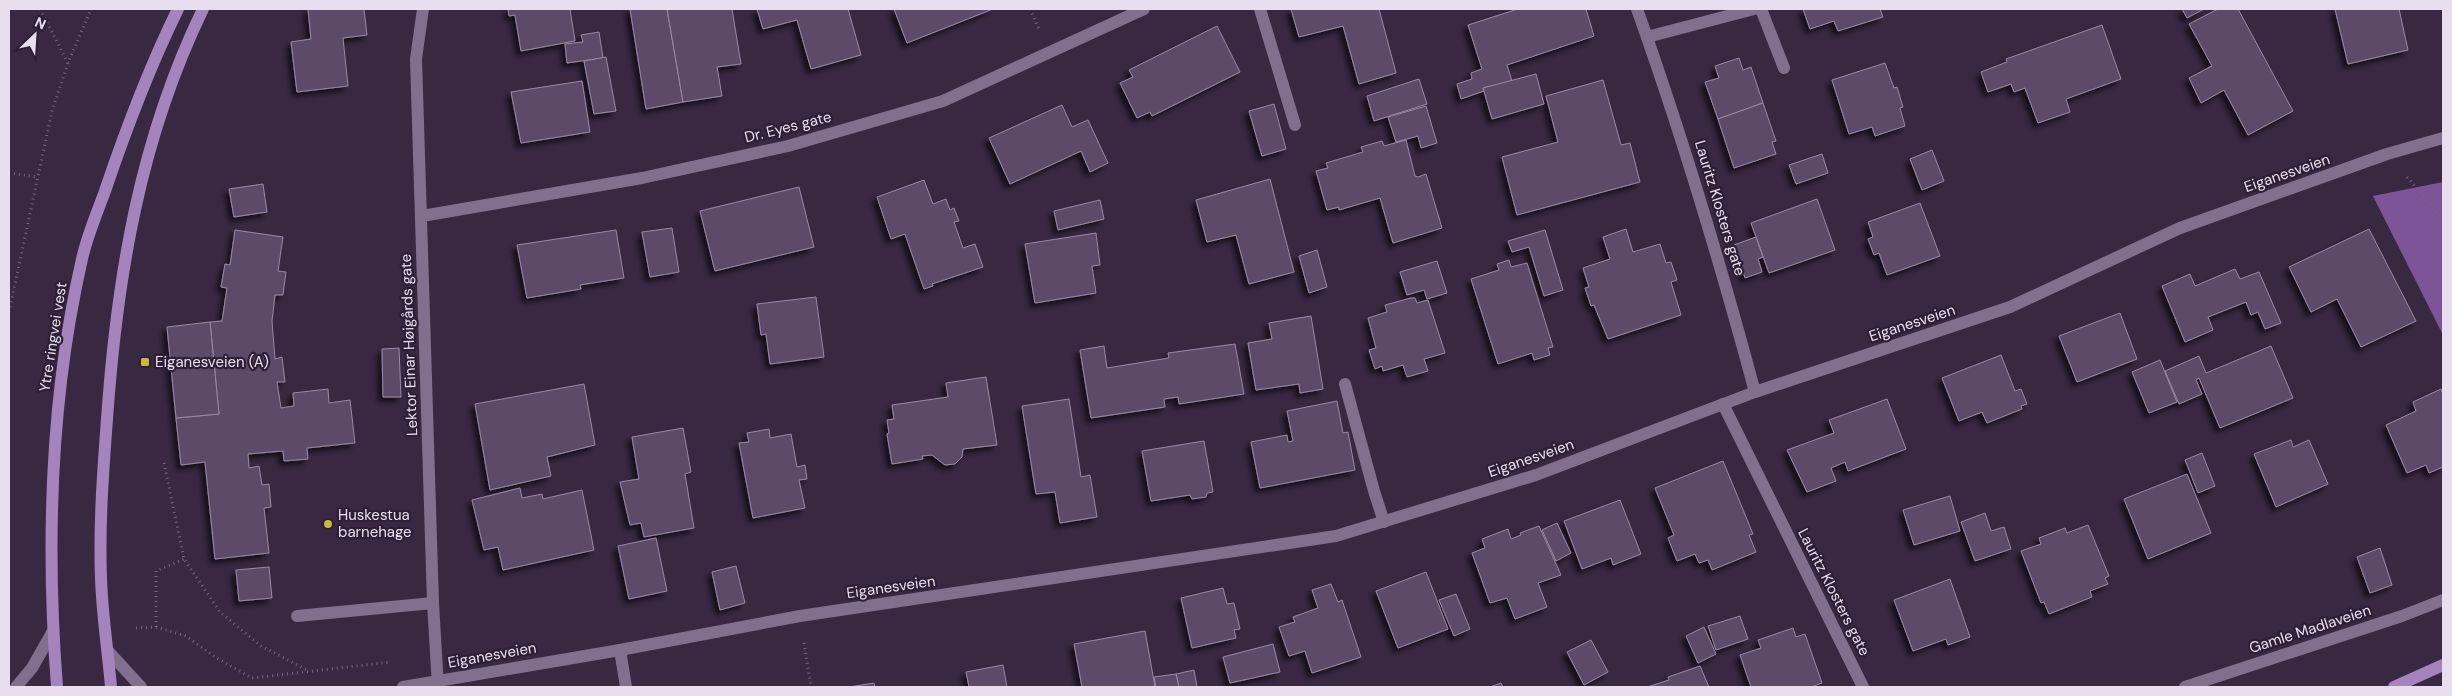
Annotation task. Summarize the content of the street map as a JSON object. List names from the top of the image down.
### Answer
{
  "streets": {
    "main road": ["Ytre ringvei vest"],
    "street": [
      "Dr. Eyes gate",
      "Eiganesveien",
      "Lauritz Klosters gate",
      "Lektor Einar Høigårds gate",
      "Gamle Madlaveien"
    ]
  },
  "crossings": [
    ["Dr. Eyes gate", "Lektor Einar Høigårds gate"],
    ["Eiganesveien", "Lauritz Klosters gate"],
    ["Eiganesveien", "Lektor Einar Høigårds gate"]
  ],
  "places": {
    "transit": ["Eiganesveien (A)"],
    "other": ["Huskestua barnehage"]
  },
  "north": "top right"
}
